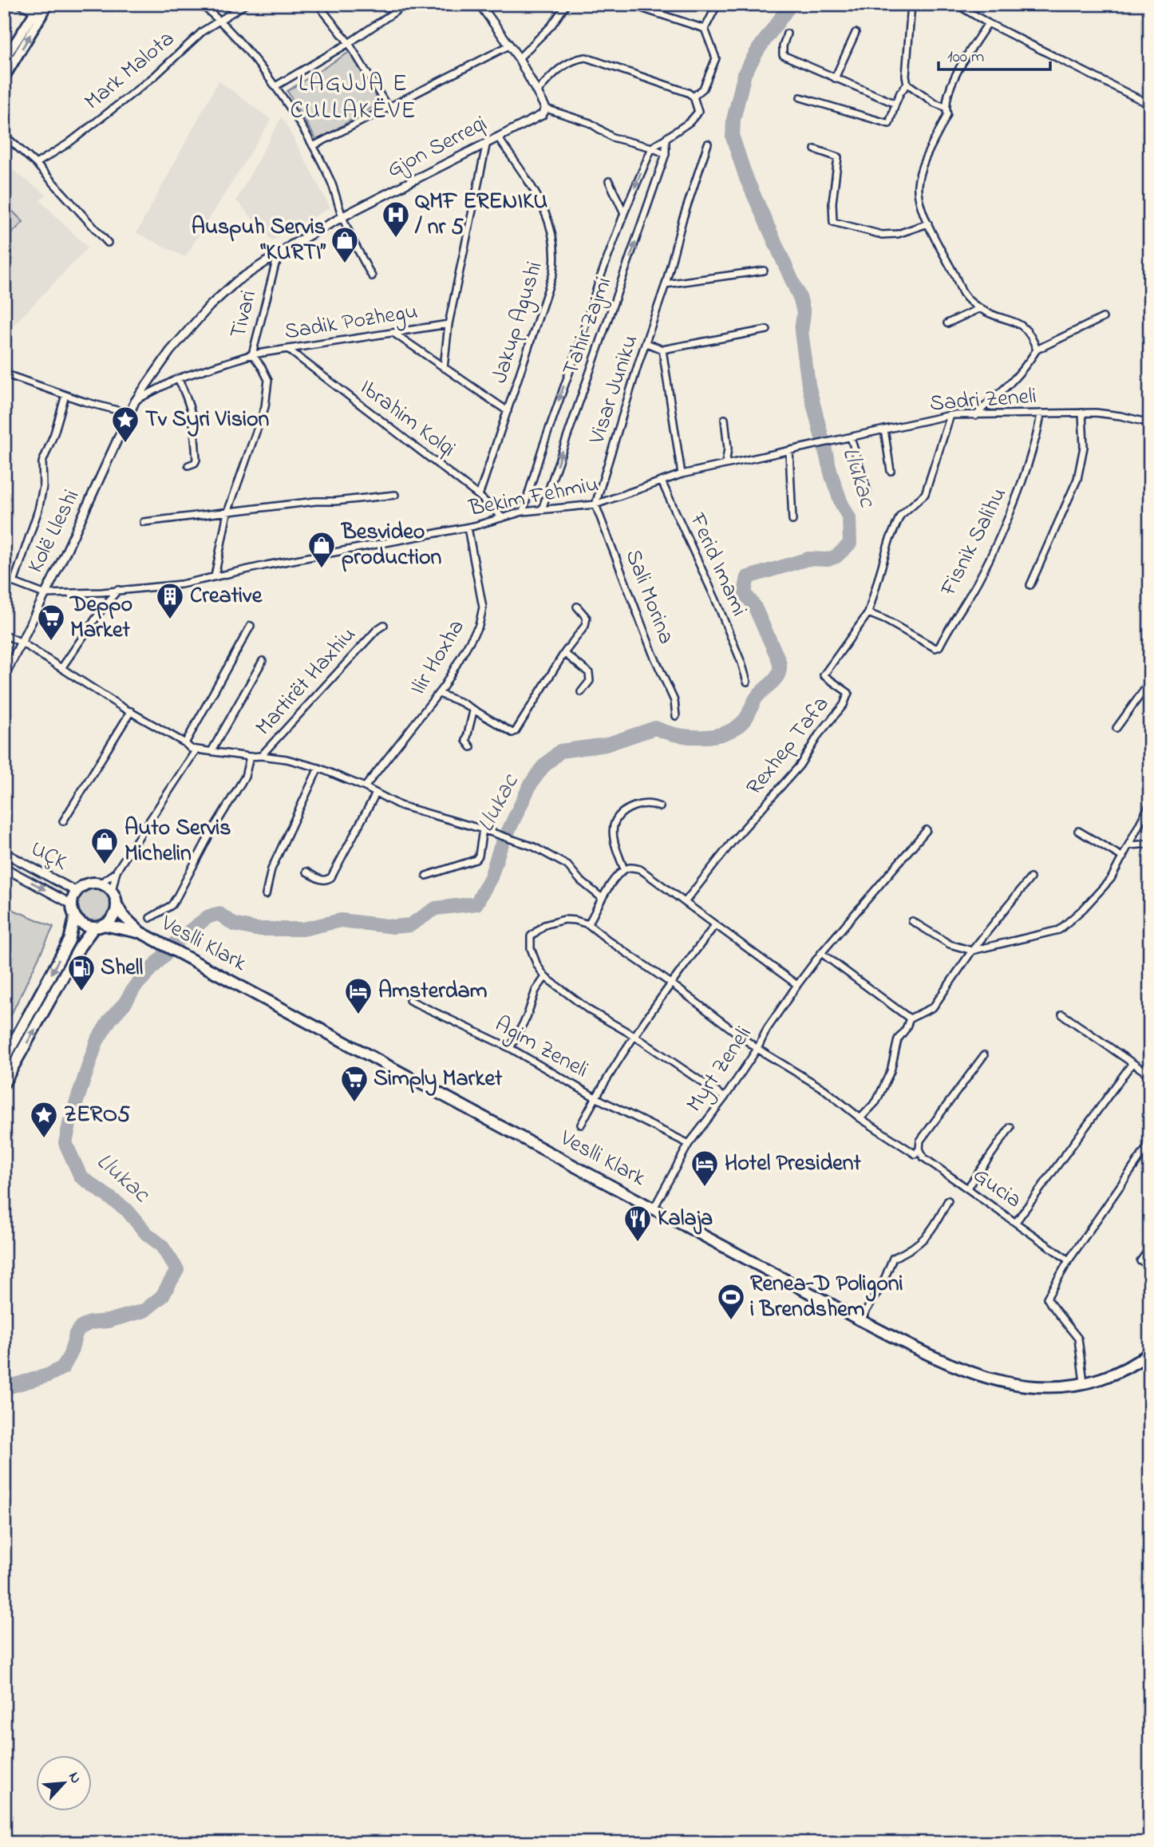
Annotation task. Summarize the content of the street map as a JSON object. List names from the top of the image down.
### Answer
{
  "streets": {
    "main road": ["Veslli Klark"],
    "street": [
      "Mark Malota",
      "Gjon Serreqi",
      "Tivari",
      "Sadik Pozhegu",
      "Jakup Agushi",
      "Tahir Zajmi",
      "Visar Juniku",
      "Sadri Zeneli",
      "Ibrahim Kolqi",
      "Bekim Fehmiu",
      "Kolë Lleshi",
      "Fisnik Salihu",
      "Ferid Imami",
      "Sali Morina",
      "Ilir Hoxha",
      "Martirët Haxhiu",
      "Rexhep Tafa",
      "UÇK",
      "Agim Zeneli",
      "Myrt Zeneli",
      "Gucia"
    ]
  },
  "crossings": [
    ["Gjon Serreqi", "Tivari"],
    ["Gjon Serreqi", "Jakup Agushi"],
    ["Tivari", "Sadik Pozhegu"],
    ["Tivari", "Bekim Fehmiu"],
    ["Tivari", "Kolë Lleshi"],
    ["Sadik Pozhegu", "Ibrahim Kolqi"],
    ["Sadik Pozhegu", "Kolë Lleshi"],
    ["Jakup Agushi", "Ibrahim Kolqi"],
    ["Tahir Zajmi", "Bekim Fehmiu"],
    ["Visar Juniku", "Bekim Fehmiu"],
    ["Visar Juniku", "Sali Morina"],
    ["Sadri Zeneli", "Bekim Fehmiu"],
    ["Sadri Zeneli", "Fisnik Salihu"],
    ["Sadri Zeneli", "Rexhep Tafa"],
    ["Ibrahim Kolqi", "Bekim Fehmiu"],
    ["Bekim Fehmiu", "Kolë Lleshi"],
    ["Bekim Fehmiu", "Ferid Imami"],
    ["Bekim Fehmiu", "Sali Morina"],
    ["Bekim Fehmiu", "Ilir Hoxha"],
    ["Fisnik Salihu", "Rexhep Tafa"],
    ["UÇK", "Veslli Klark"],
    ["Veslli Klark", "Myrt Zeneli"],
    ["Agim Zeneli", "Myrt Zeneli"]
  ],
  "districts": ["LAGJJA E CULLAKËVE"],
  "water": ["Llukac"],
  "places": {
    "hospital": ["QMF ERENIKU / nr 5"],
    "shop": ["Auspuh Servis “KURTI”", "Besvideo production", "Auto Servis Michelin"],
    "place": ["Tv Syri Vision", "ZERO5"],
    "building": ["Creative"],
    "supermarket": ["Deppo Market", "Simply Market"],
    "fuel station": ["Shell"],
    "hotel": ["Amsterdam", "Hotel President"],
    "restaurant": ["Kalaja"],
    "sports": ["Renea-D Poligoni i Brendshem"]
  },
  "scale_bar": "100 m",
  "north": "top right"
}
